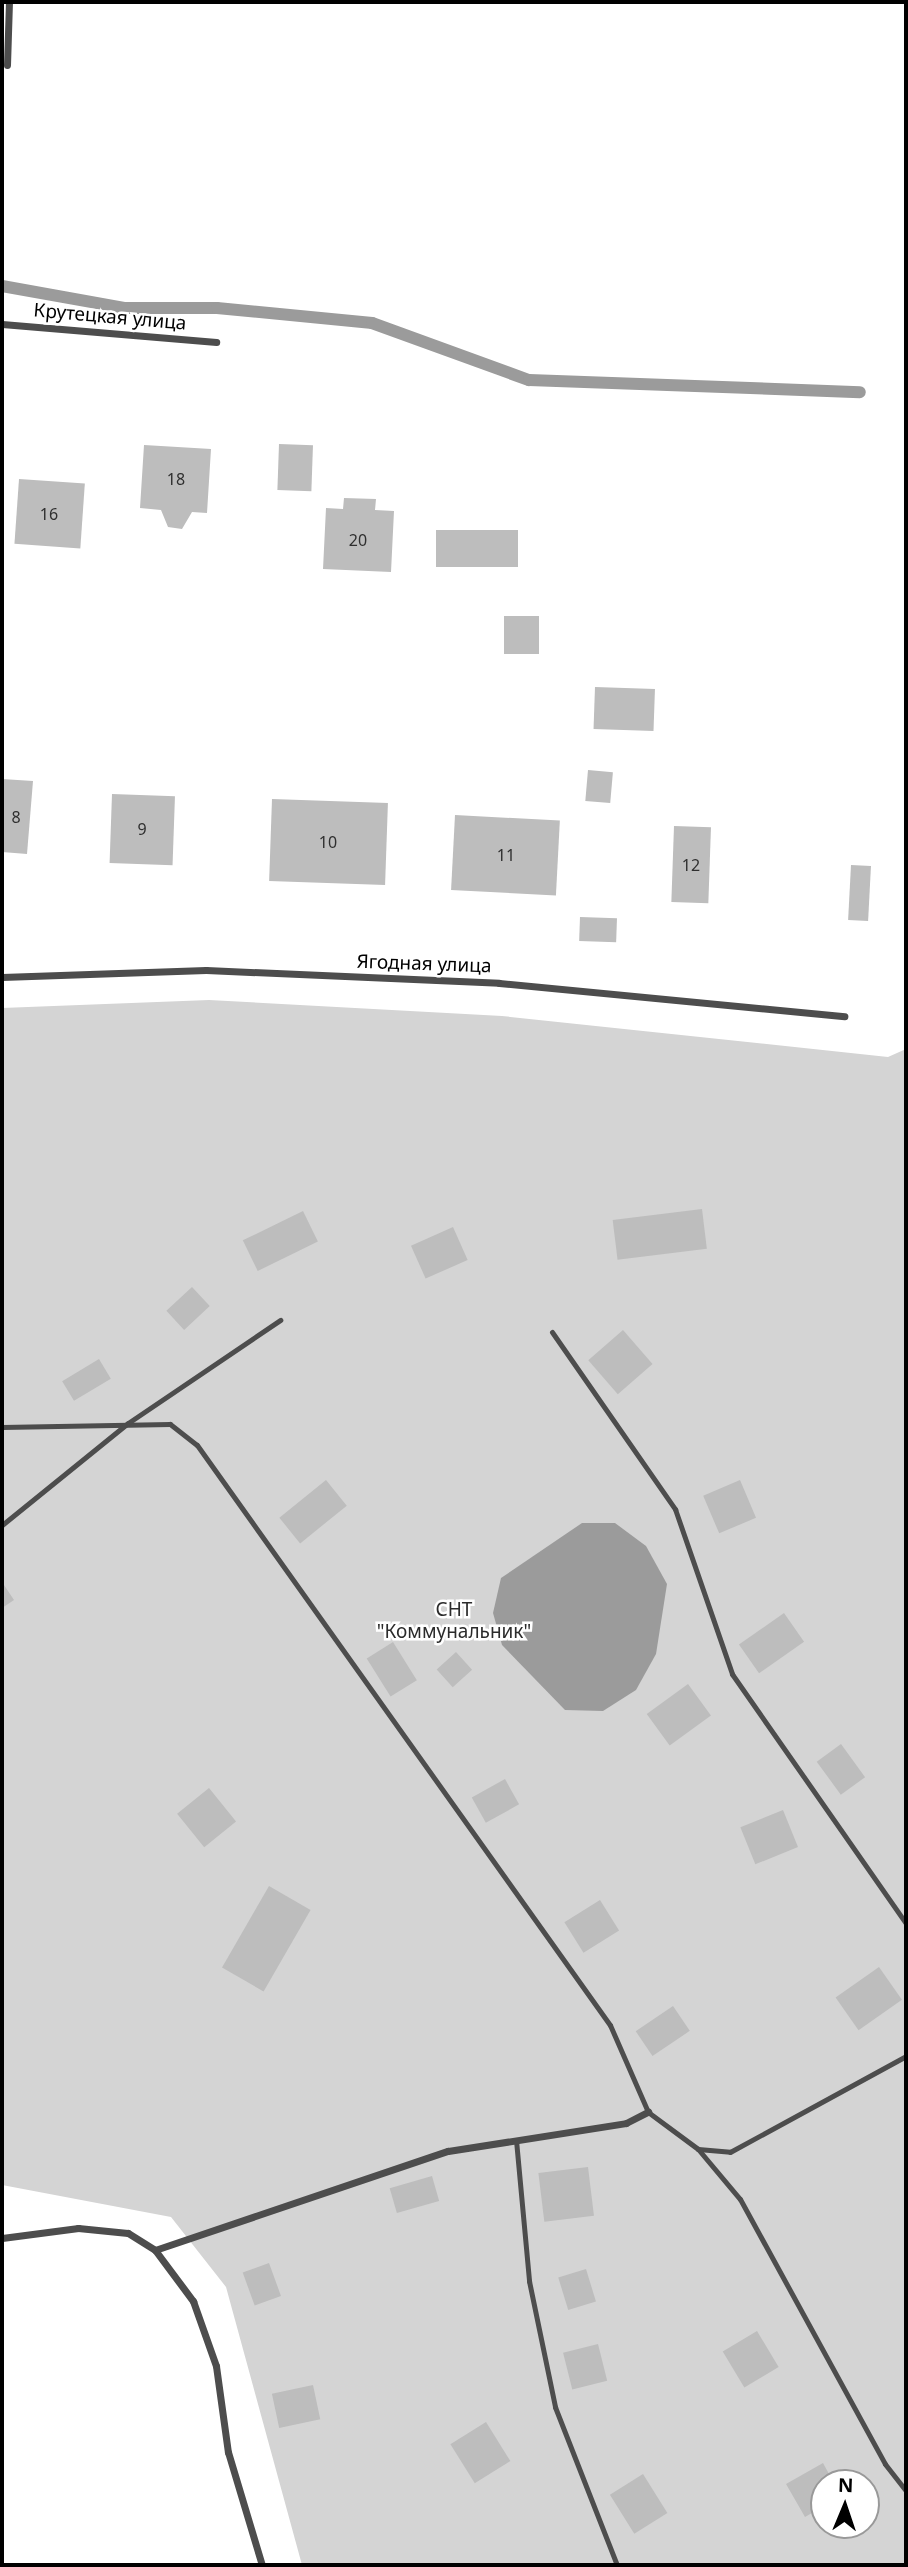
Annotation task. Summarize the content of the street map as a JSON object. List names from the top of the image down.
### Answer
{
  "streets": {
    "street": ["Крутецкая улица", "Ягодная улица"]
  },
  "parks": ["СНТ \"Коммунальник\""],
  "house_numbers": [
    "18",
    "16",
    "20",
    "8",
    "9",
    "10",
    "11",
    "12"
  ],
  "north": "top"
}
